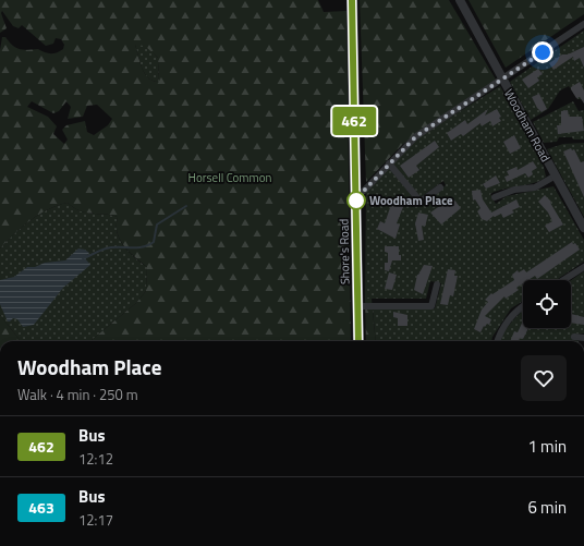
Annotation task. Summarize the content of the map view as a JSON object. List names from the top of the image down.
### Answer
{
  "streets": {
    "main road": ["Shore's Road"],
    "street": ["Woodham Road"]
  },
  "parks": ["Horsell Common"],
  "places": ["Woodham Place"],
  "lines": ["bus line 462"],
  "page": {
    "on_map": "462",
    "heading": ["Woodham Place", "Walk · 4 min · 250 m"],
    "list": [
      {
        "mark": "462",
        "name": "Bus",
        "note": "12:12",
        "value": "1 min"
      },
      {
        "mark": "463",
        "name": "Bus",
        "note": "12:17",
        "value": "6 min"
      }
    ]
  }
}
